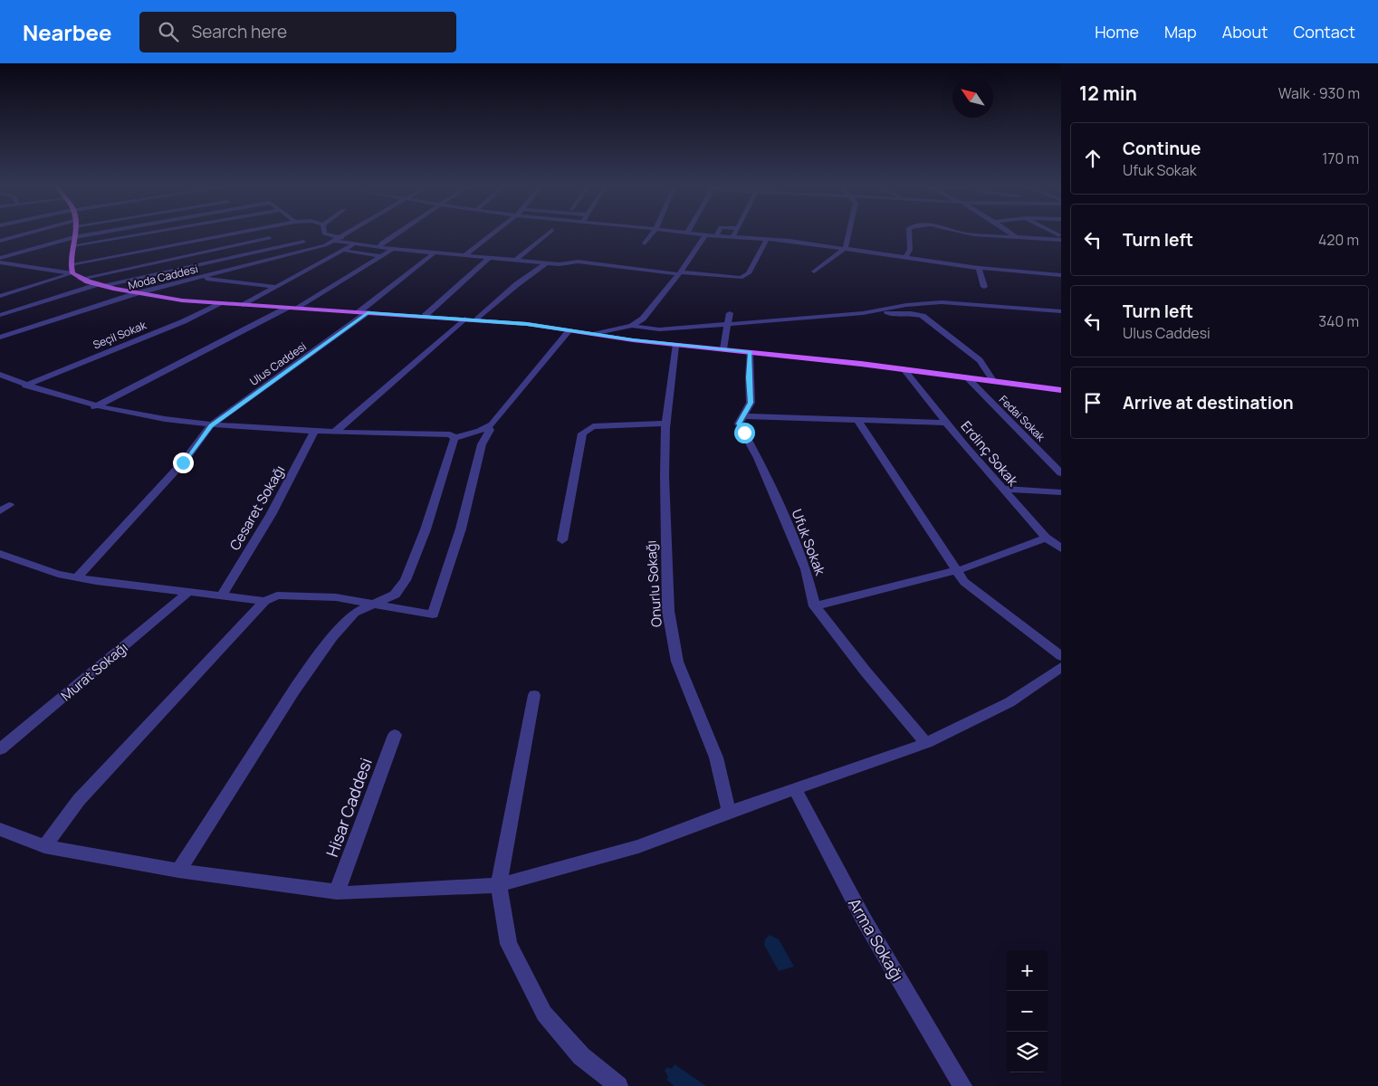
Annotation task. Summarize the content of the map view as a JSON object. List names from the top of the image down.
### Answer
{
  "streets": {
    "street": [
      "Moda Caddesi",
      "Seçil Sokak",
      "Ulus Caddesi",
      "Fedai Sokak",
      "Erdinç Sokak",
      "Cesaret Sokağı",
      "Ufuk Sokak",
      "Onurlu Sokağı",
      "Murat Sokağı",
      "Hisar Caddesi",
      "Arma Sokağı"
    ]
  },
  "north": "top left",
  "page": {
    "header": "Nearbee",
    "search": "Search here",
    "nav": [
      "Home",
      "Map",
      "About",
      "Contact"
    ],
    "heading": ["12 min", "Walk · 930 m"],
    "list": [
      ["Continue", "Ufuk Sokak", "170 m"],
      ["Turn left", "420 m"],
      ["Turn left", "Ulus Caddesi", "340 m"],
      "Arrive at destination"
    ],
    "map_buttons": ["+", "−"]
  }
}
